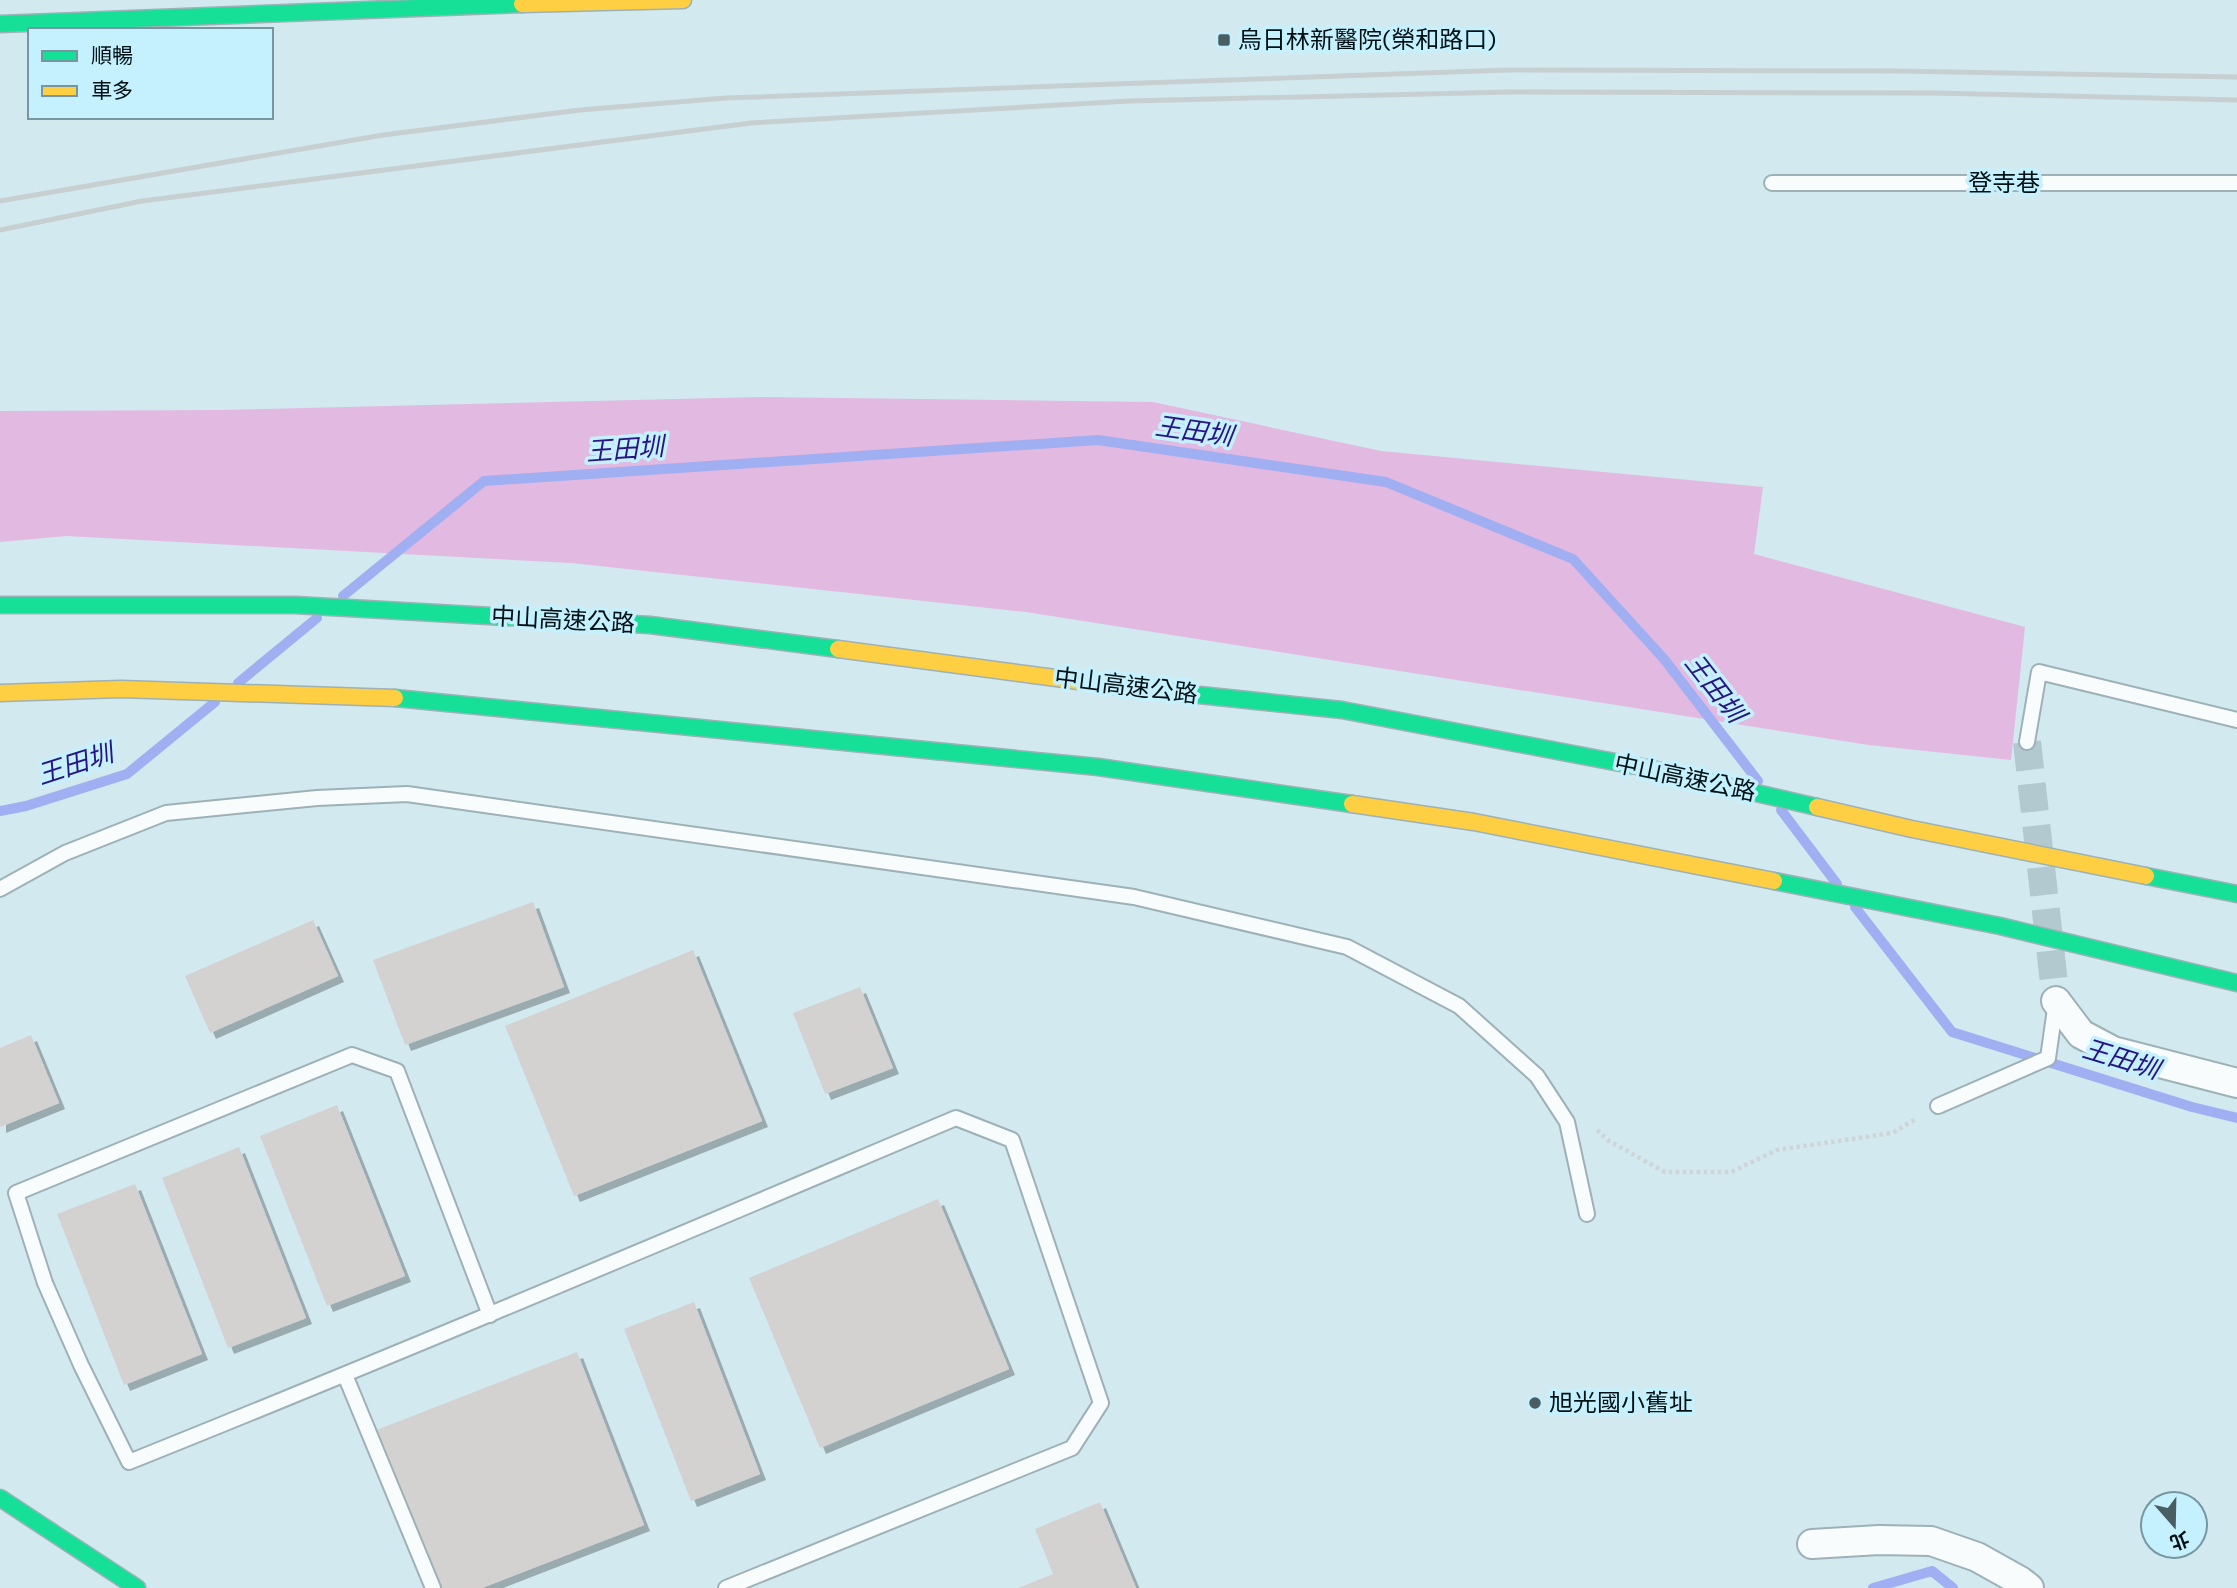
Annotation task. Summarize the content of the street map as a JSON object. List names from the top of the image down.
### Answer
{
  "streets": {
    "main road": ["中山高速公路"],
    "lane": ["登寺巷"]
  },
  "water": ["王田圳"],
  "places": {
    "transit": ["烏日林新醫院(榮和路口)"],
    "other": ["旭光國小舊址"]
  },
  "legend": ["順暢", "車多"],
  "north": "bottom"
}
